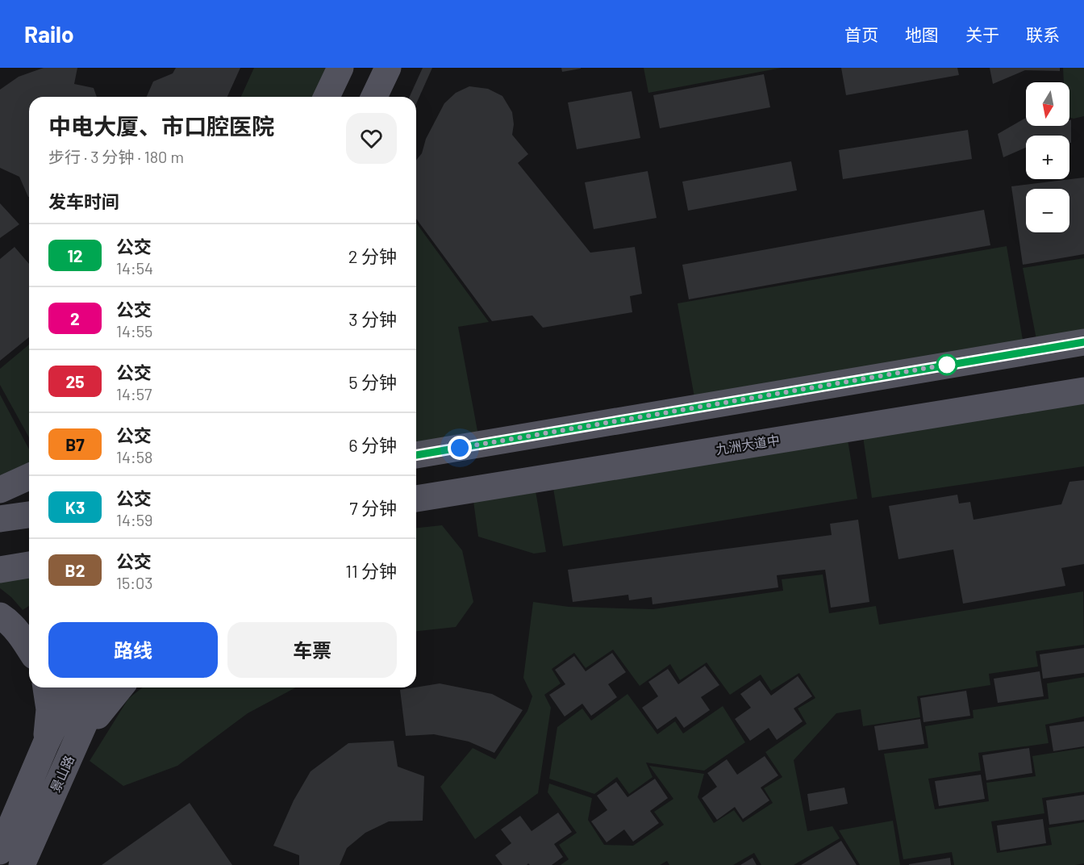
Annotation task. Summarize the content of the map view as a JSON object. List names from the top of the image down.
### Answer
{
  "streets": {
    "main road": ["九洲大道中", "景山路"]
  },
  "lines": ["bus line 12"],
  "north": "bottom",
  "page": {
    "header": "Railo",
    "nav": [
      "首页",
      "地图",
      "关于",
      "联系"
    ],
    "map_buttons": ["+", "−"],
    "heading": [
      ["中电大厦、市口腔医院", "步行 · 3 分钟 · 180 m"],
      "发车时间"
    ],
    "list": [
      {
        "mark": "12",
        "name": "公交",
        "note": "14:54",
        "value": "2 分钟"
      },
      {
        "mark": "2",
        "name": "公交",
        "note": "14:55",
        "value": "3 分钟"
      },
      {
        "mark": "25",
        "name": "公交",
        "note": "14:57",
        "value": "5 分钟"
      },
      {
        "mark": "B7",
        "name": "公交",
        "note": "14:58",
        "value": "6 分钟"
      },
      {
        "mark": "K3",
        "name": "公交",
        "note": "14:59",
        "value": "7 分钟"
      },
      {
        "mark": "B2",
        "name": "公交",
        "note": "15:03",
        "value": "11 分钟"
      }
    ],
    "buttons": ["路线", "车票"]
  }
}
